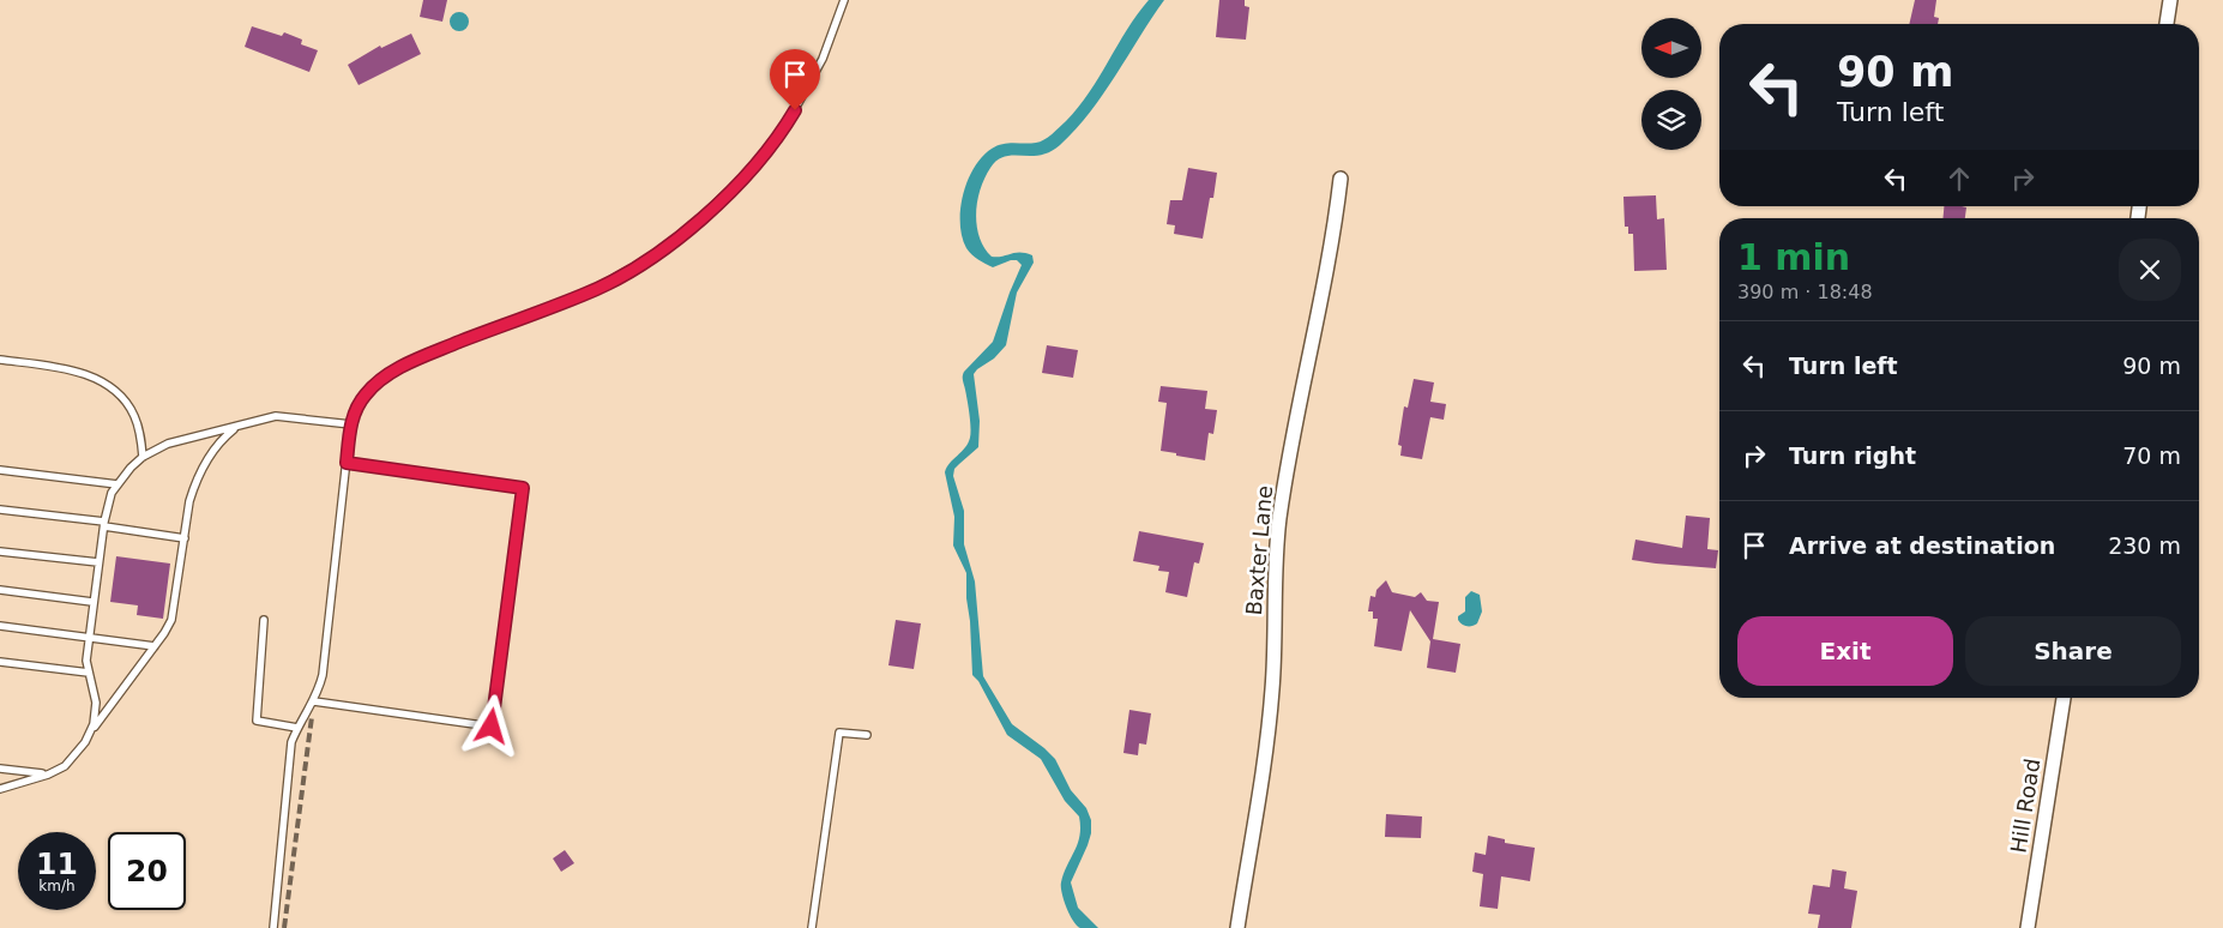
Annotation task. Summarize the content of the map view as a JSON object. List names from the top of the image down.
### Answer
{
  "streets": {
    "street": ["Baxter Lane", "Hill Road"]
  },
  "north": "left",
  "page": {
    "turn": ["90 m", "Turn left"],
    "heading": ["1 min", "390 m · 18:48"],
    "list": [
      {
        "name": "Turn left",
        "value": "90 m"
      },
      {
        "name": "Turn right",
        "value": "70 m"
      },
      {
        "name": "Arrive at destination",
        "value": "230 m"
      }
    ],
    "buttons": ["Exit", "Share"],
    "speed": "11 km/h",
    "limit": "20"
  }
}
